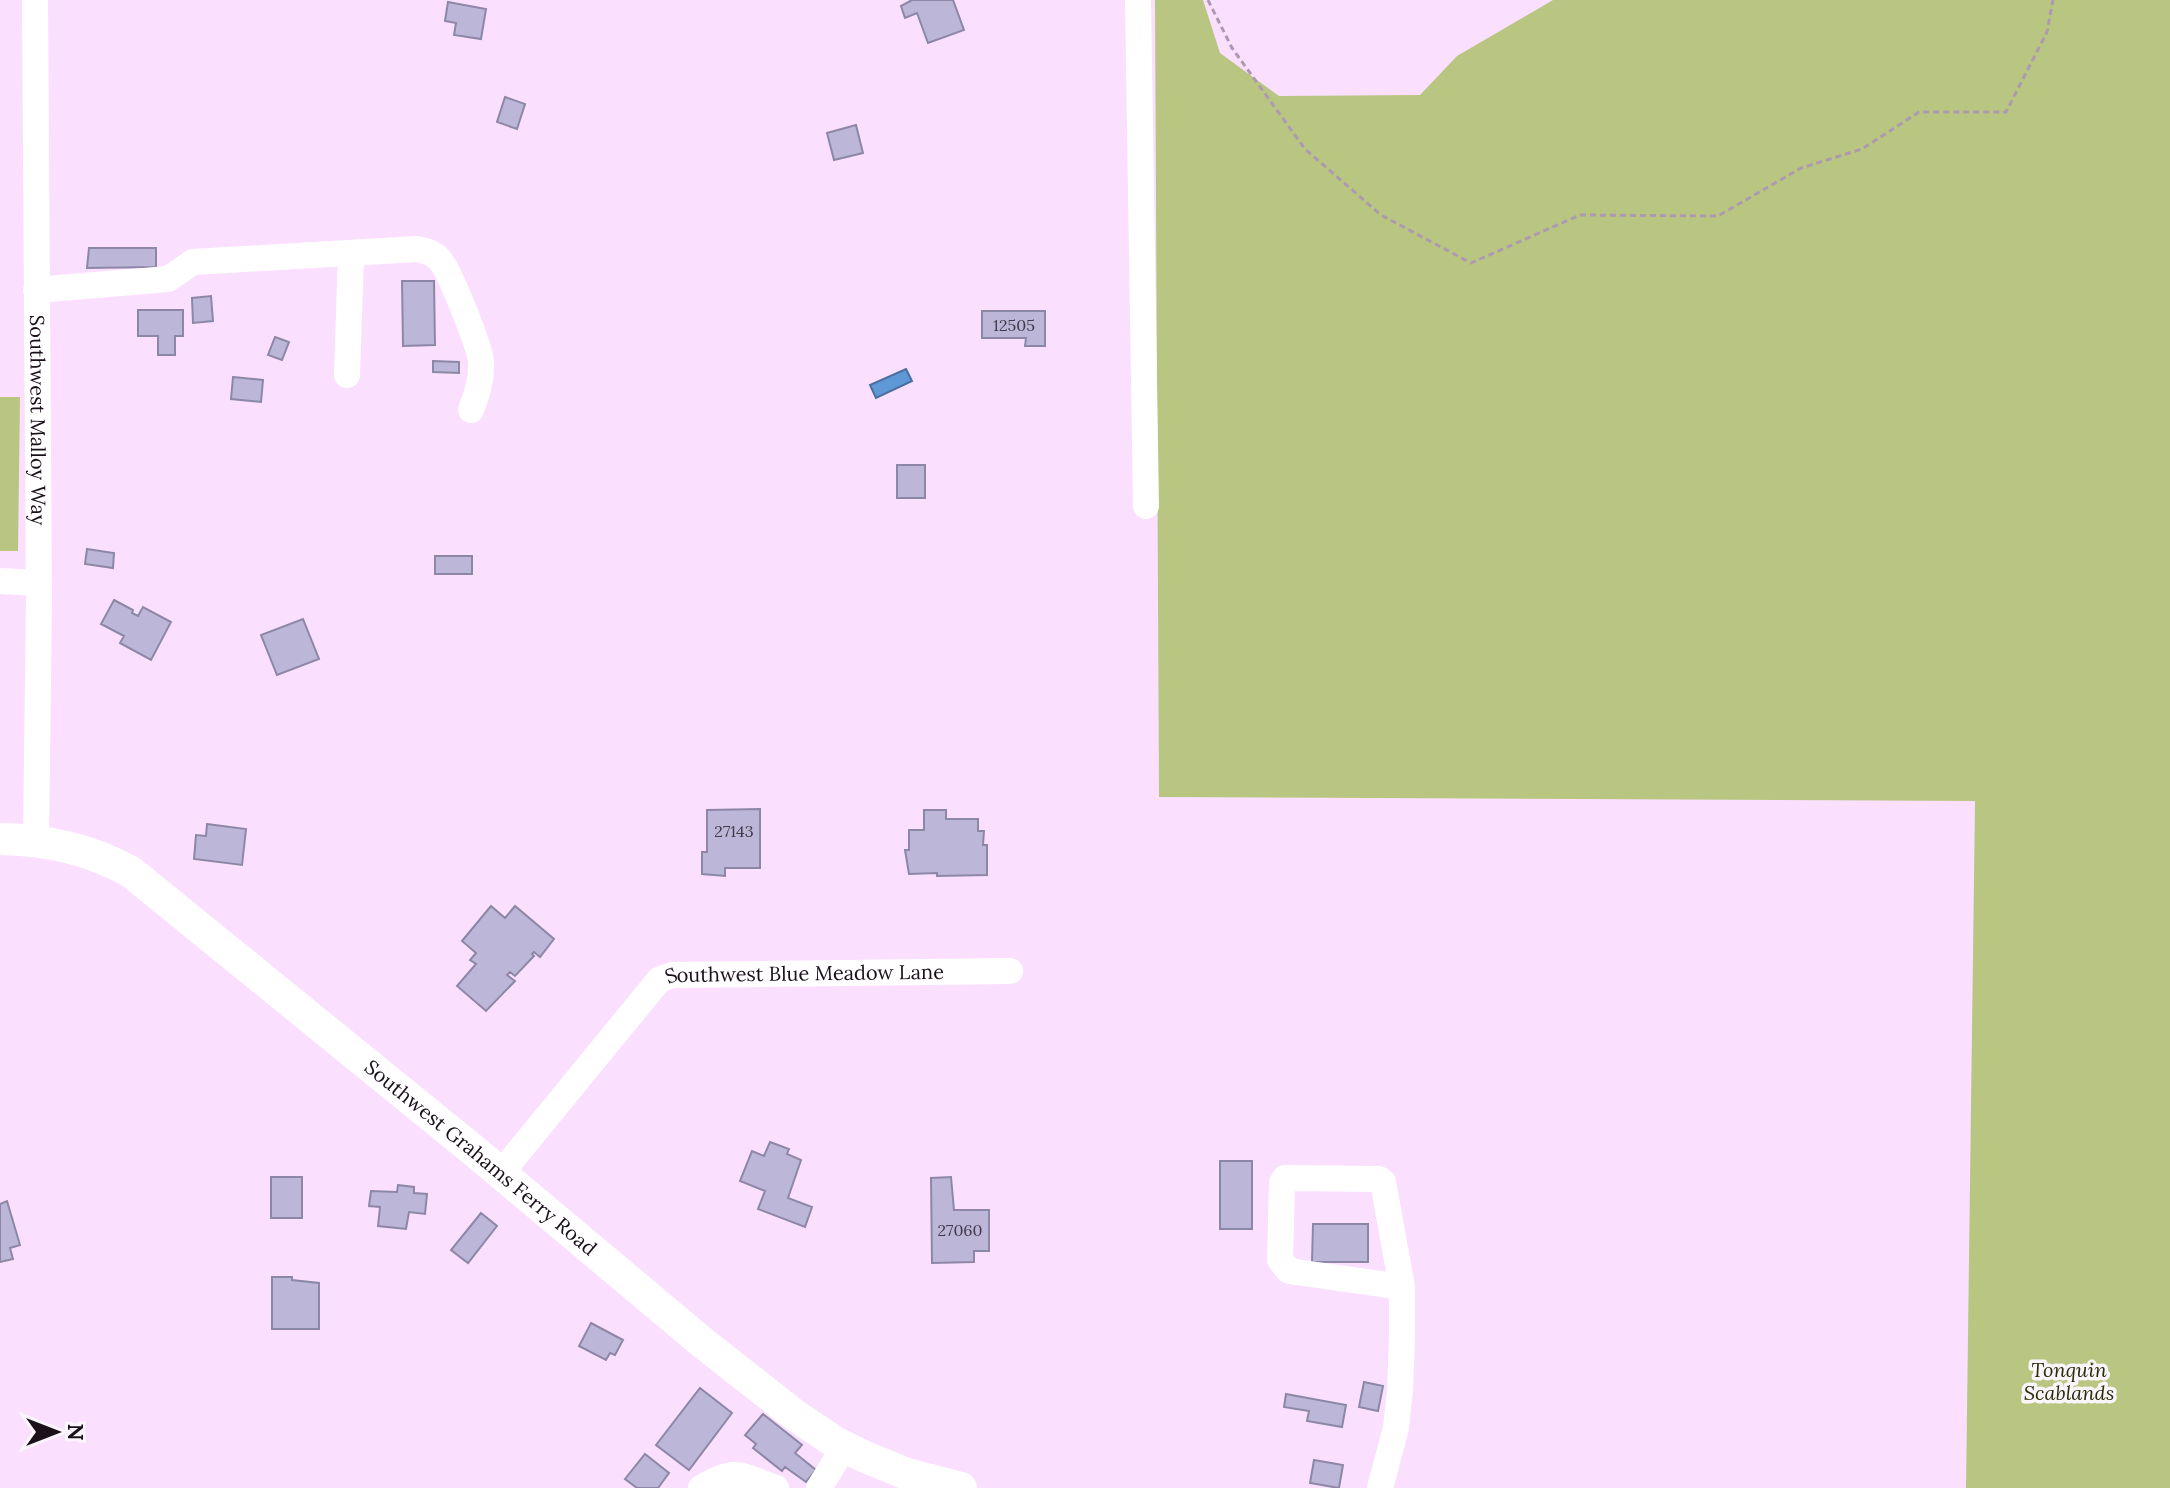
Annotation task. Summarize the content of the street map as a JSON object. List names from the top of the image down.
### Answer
{
  "streets": {
    "main road": ["Southwest Grahams Ferry Road"],
    "street": ["Southwest Malloy Way", "Southwest Blue Meadow Lane"]
  },
  "crossings": [
    ["Southwest Malloy Way", "Southwest Grahams Ferry Road"],
    ["Southwest Blue Meadow Lane", "Southwest Grahams Ferry Road"]
  ],
  "parks": ["Tonquin Scablands"],
  "house_numbers": ["12505", "27143", "27060"],
  "north": "right"
}
